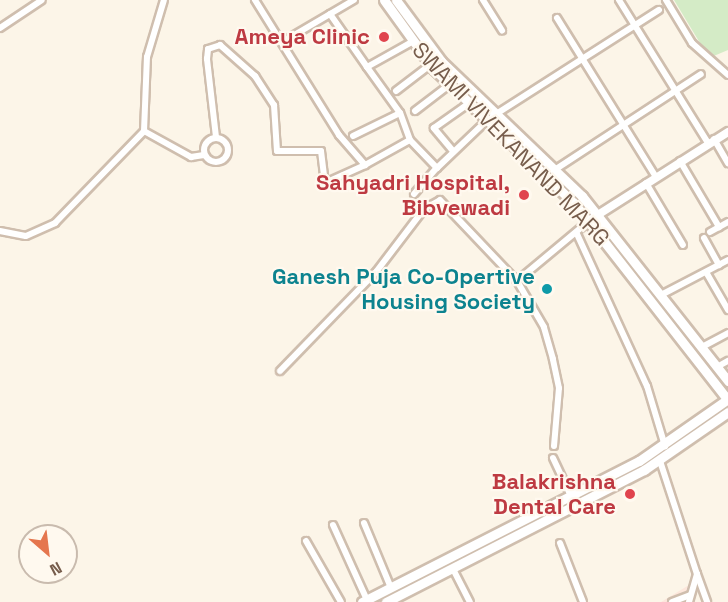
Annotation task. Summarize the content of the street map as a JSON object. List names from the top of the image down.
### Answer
{
  "streets": {
    "main road": ["SWAMI VIVEKANAND MARG"]
  },
  "places": [
    "Ameya Clinic",
    "Sahyadri Hospital, Bibvewadi",
    "Ganesh Puja Co-Opertive Housing Society",
    "Balakrishna Dental Care"
  ],
  "north": "bottom right"
}
